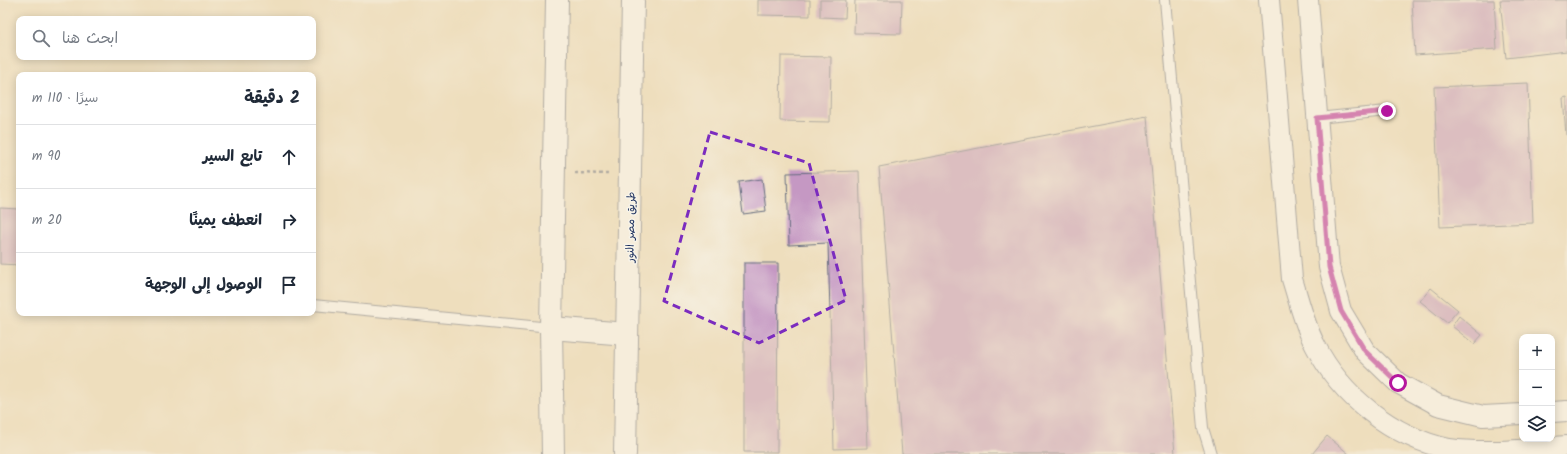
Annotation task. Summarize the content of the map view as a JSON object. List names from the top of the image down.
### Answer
{
  "streets": {
    "street": ["طريق مصر النور"]
  },
  "page": {
    "search": "ابحث هنا",
    "heading": ["2 دقيقة", "سيرًا · 110 m"],
    "list": [
      ["تابع السير", "90 m"],
      ["انعطف يمينًا", "20 m"],
      "الوصول إلى الوجهة"
    ],
    "map_buttons": ["+", "−"]
  }
}
